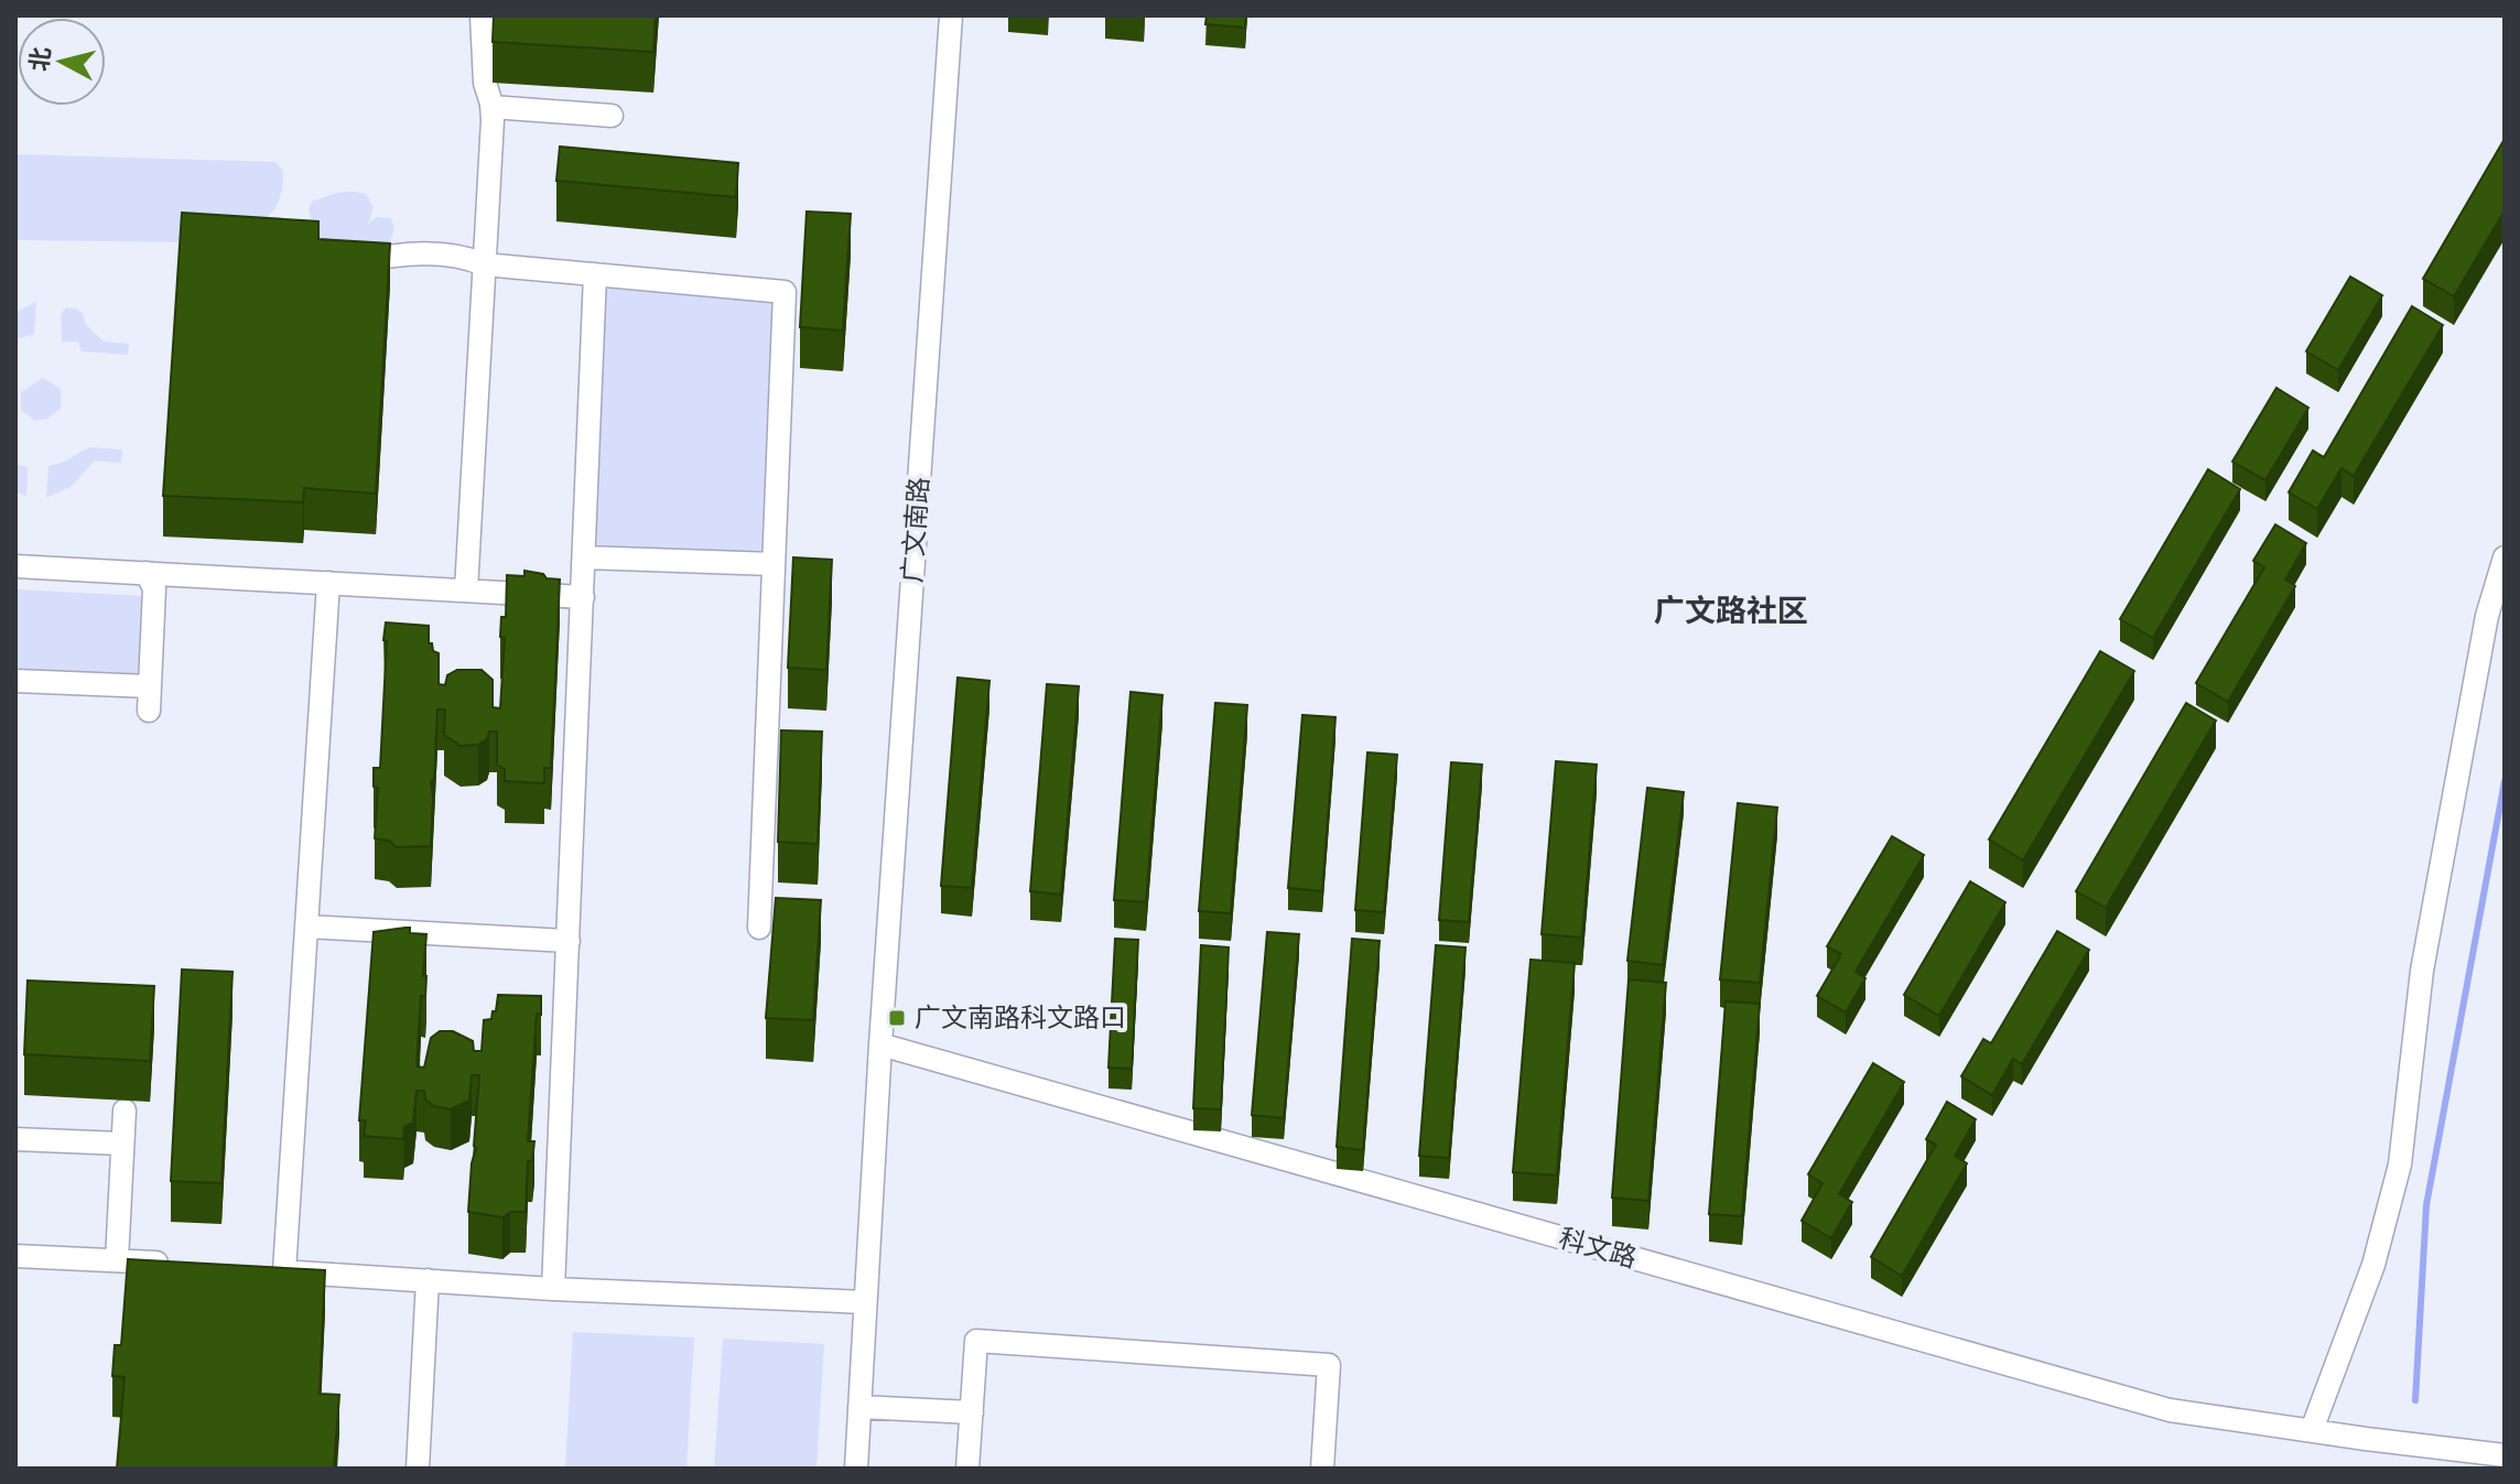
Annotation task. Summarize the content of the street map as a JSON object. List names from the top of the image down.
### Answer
{
  "streets": {
    "street": ["广文南路", "科文路"]
  },
  "crossings": [
    ["广文南路", "科文路"]
  ],
  "districts": ["广文路社区"],
  "places": {
    "transit": ["广文南路科文路口"]
  },
  "north": "left"
}
